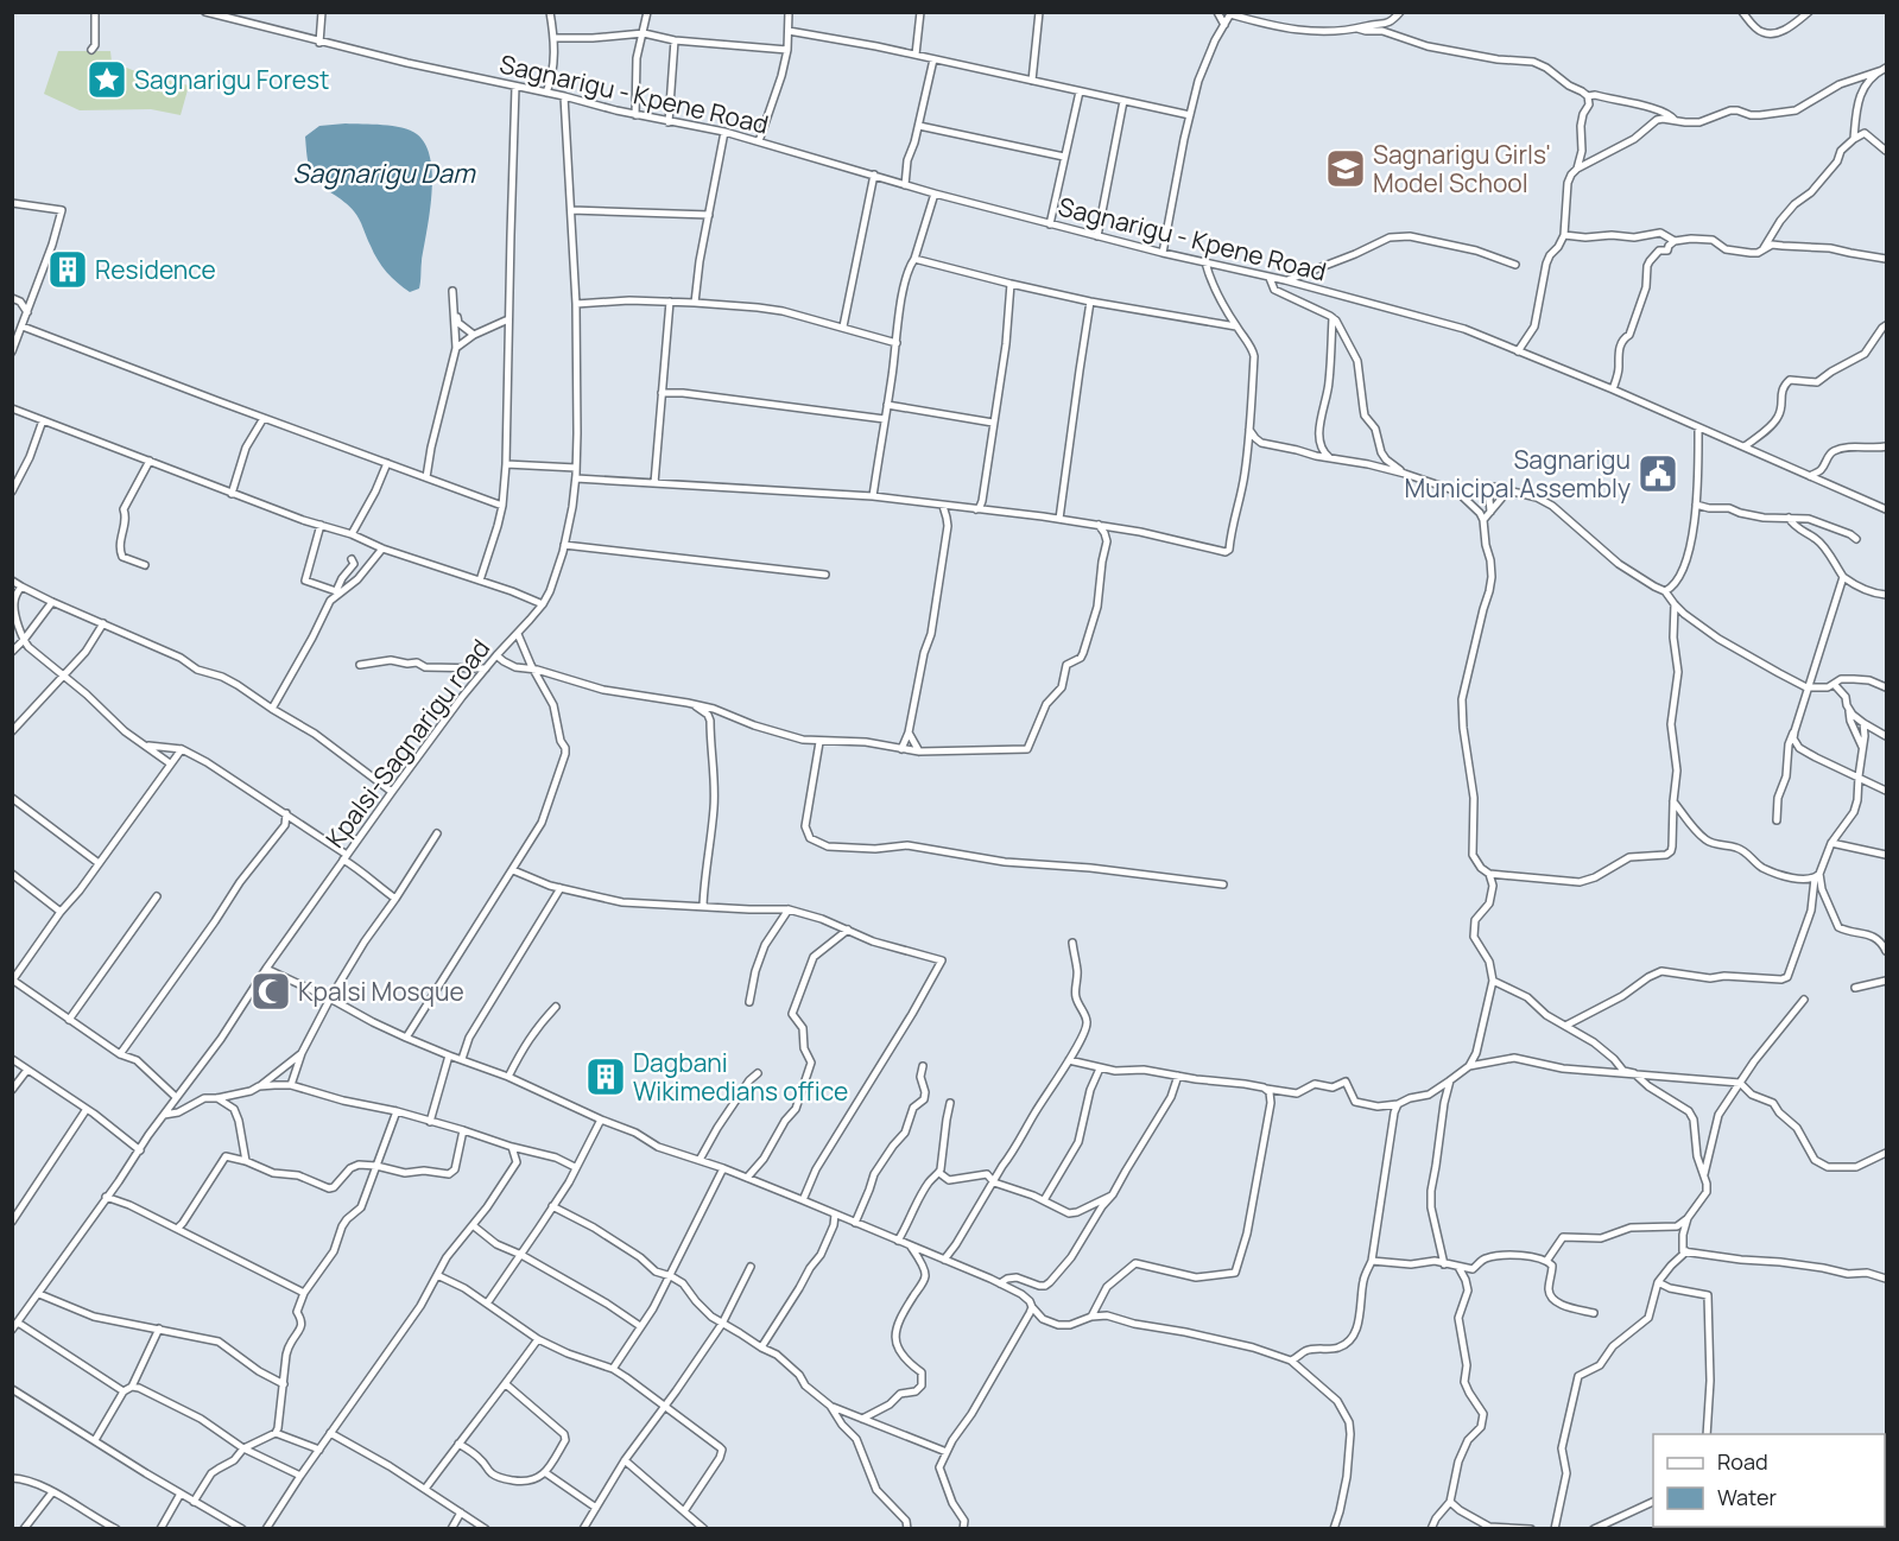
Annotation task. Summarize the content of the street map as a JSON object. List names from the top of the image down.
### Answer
{
  "streets": {
    "street": ["Sagnarigu - Kpene Road", "Kpalsi-Sagnarigu road"]
  },
  "crossings": [
    ["Sagnarigu - Kpene Road", "Kpalsi-Sagnarigu road"]
  ],
  "water": ["Sagnarigu Dam"],
  "places": {
    "place": ["Sagnarigu Forest"],
    "school or university": ["Sagnarigu Girls' Model School"],
    "building": ["Residence", "Dagbani Wikimedians office"],
    "public building": ["Sagnarigu Municipal Assembly"],
    "mosque": ["Kpalsi Mosque"]
  },
  "legend": ["Road", "Water"]
}
